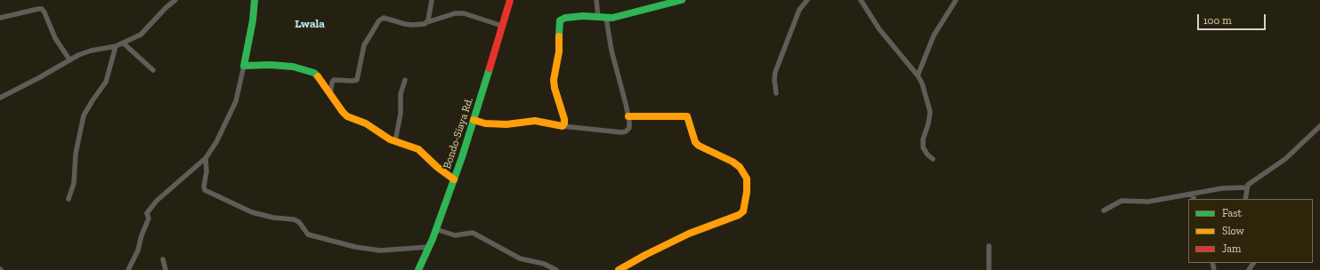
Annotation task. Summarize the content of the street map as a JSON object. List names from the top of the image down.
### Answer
{
  "streets": {
    "main road": ["Bondo-Siaya Rd."]
  },
  "districts": ["Lwala"],
  "legend": ["Fast", "Slow", "Jam"],
  "scale_bar": "100 m"
}
